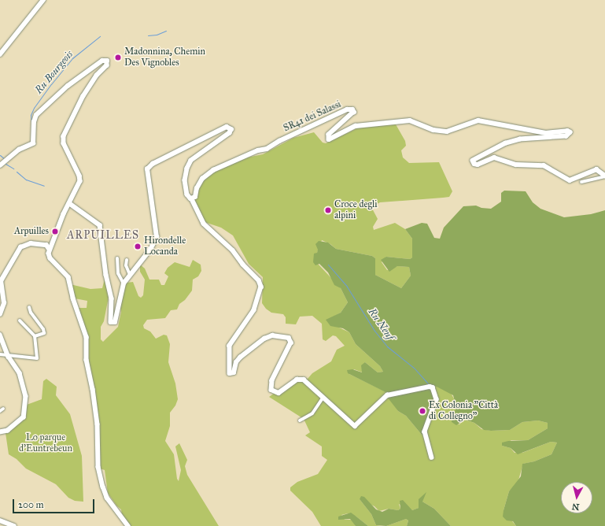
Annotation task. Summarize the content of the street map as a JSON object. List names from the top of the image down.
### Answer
{
  "streets": {
    "street": ["SR41 dei Salassi"]
  },
  "districts": ["ARPUILLES"],
  "water": ["Ru Bourgeois", "Ru Neuf"],
  "parks": ["Lo parque d'Euntrebeun"],
  "places": [
    "Madonnina, Chemin Des Vignobles",
    "Croce degli alpini",
    "Arpuilles",
    "Hirondelle Locanda",
    "Ex Colonia \"Città di Collegno\""
  ],
  "scale_bar": "200 m",
  "north": "bottom"
}
